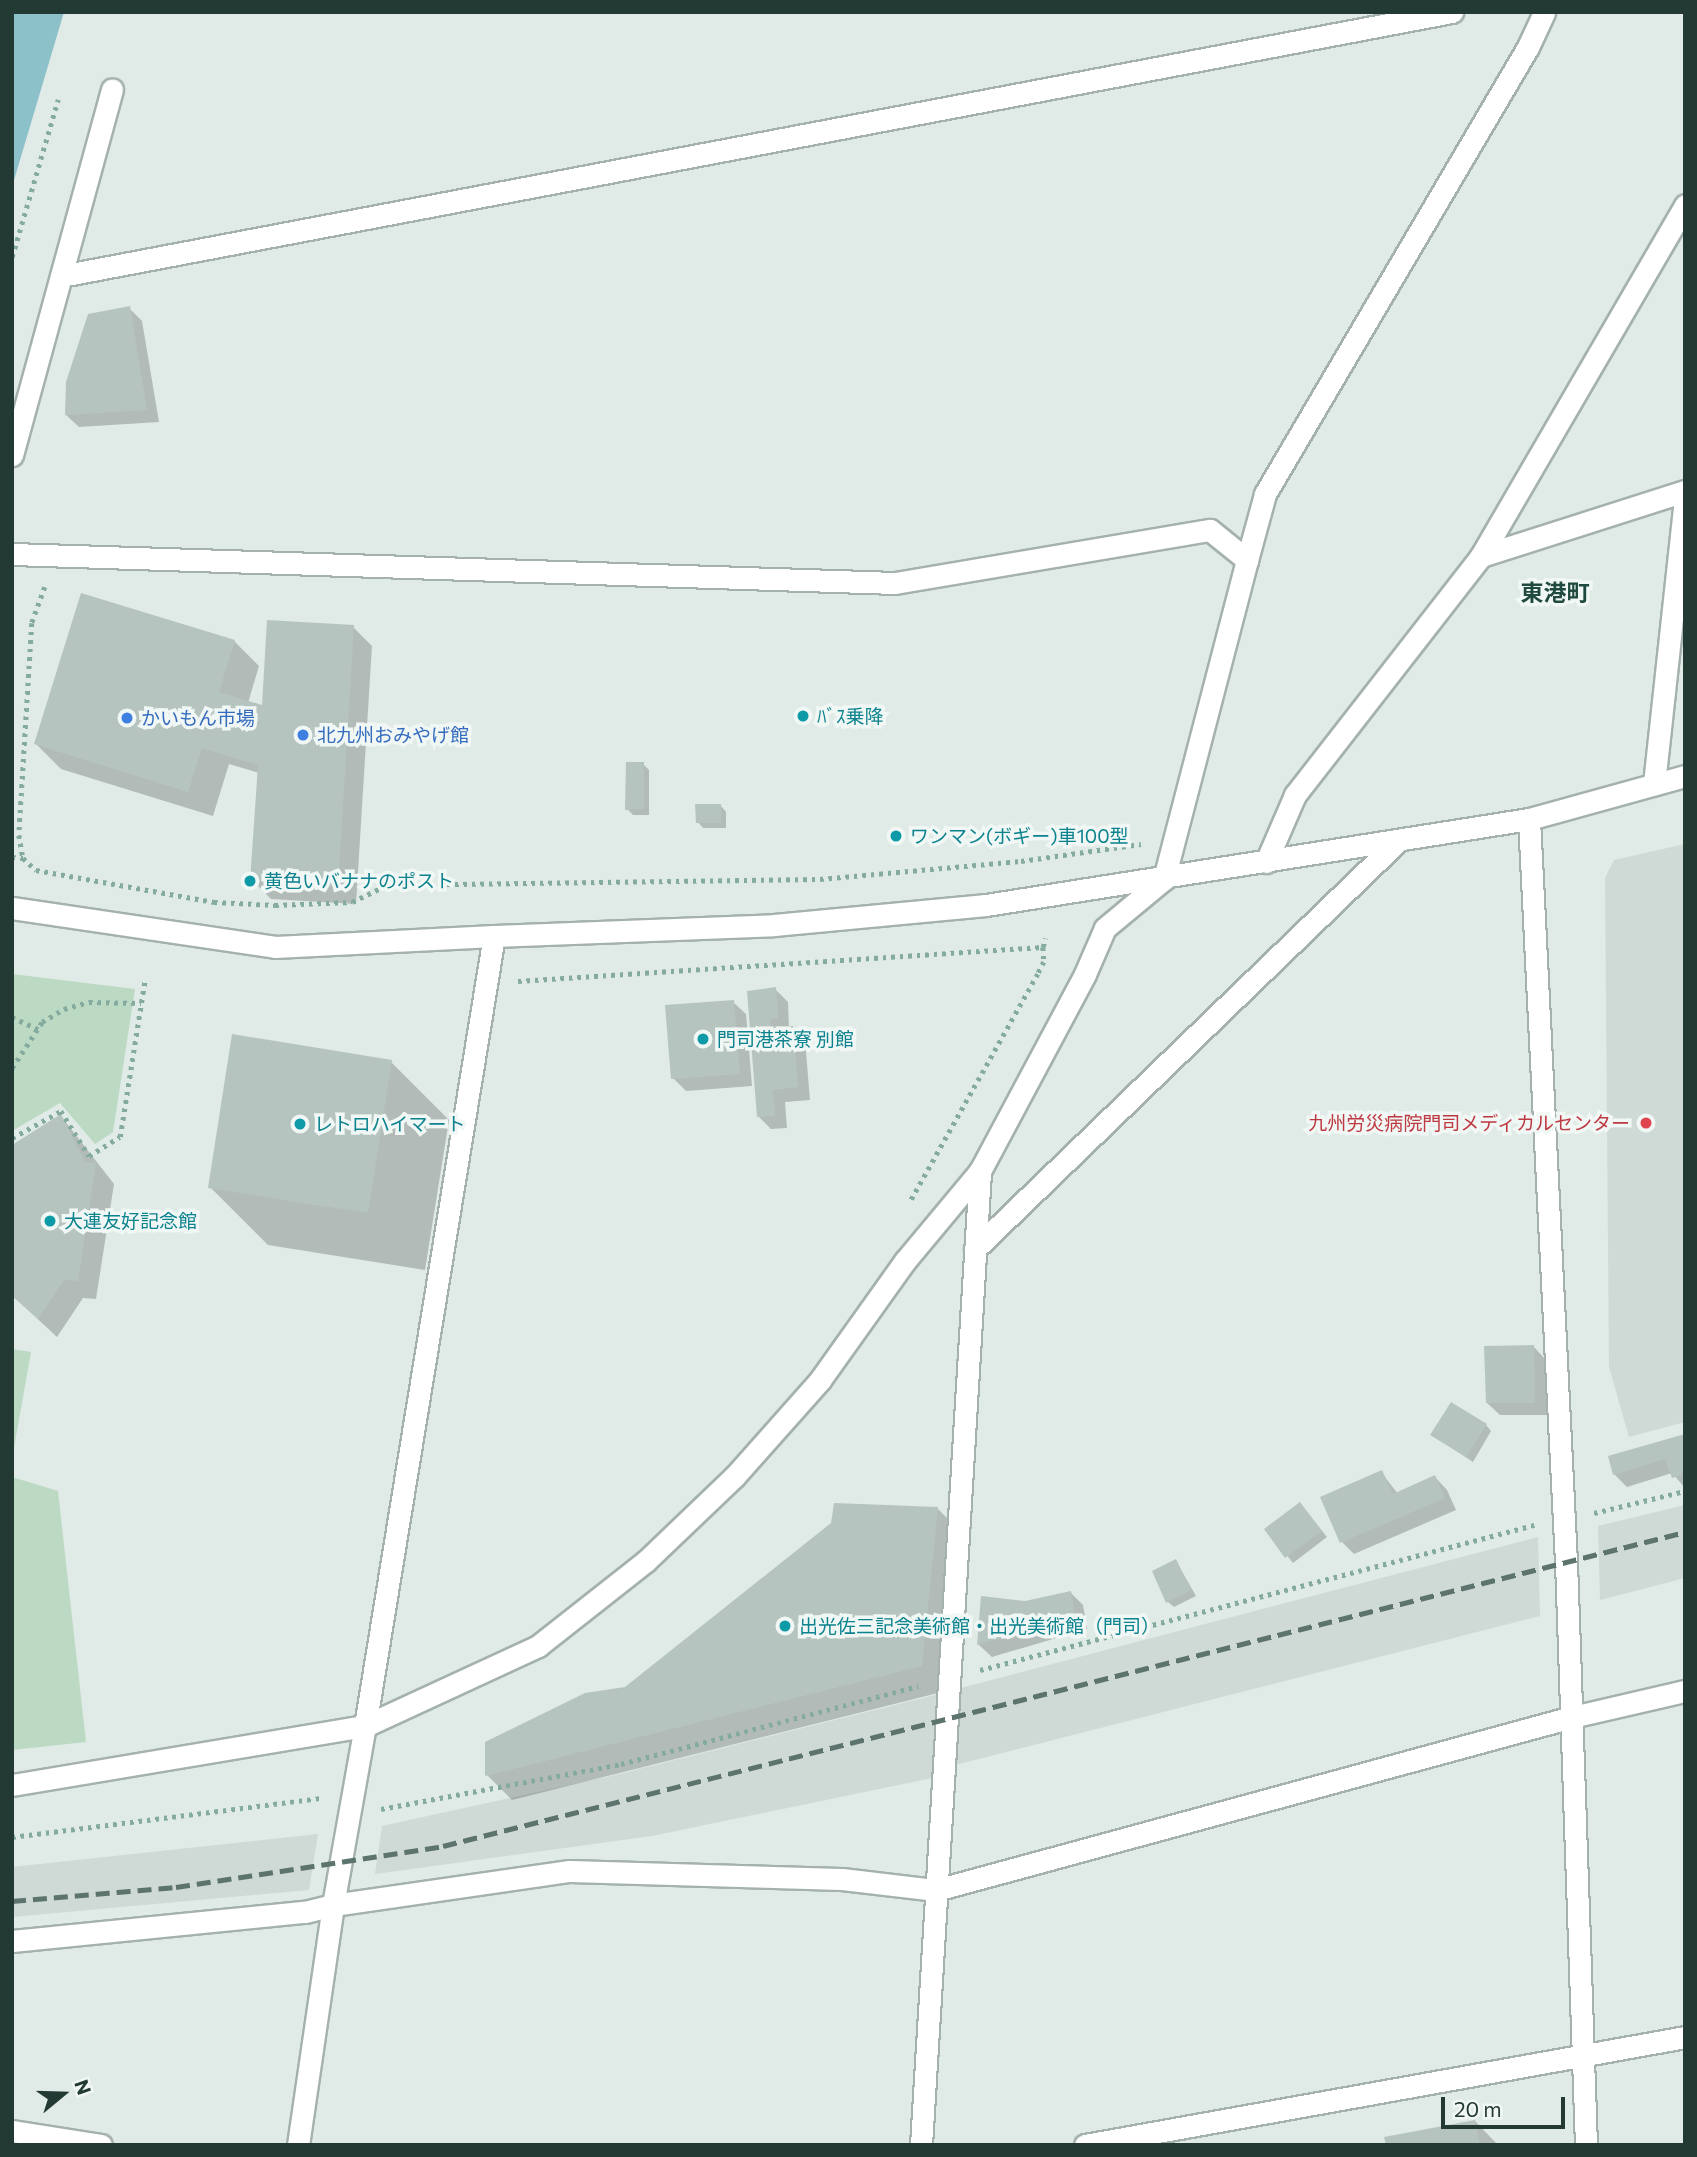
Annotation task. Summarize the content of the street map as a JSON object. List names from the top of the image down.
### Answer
{
  "districts": ["東港町"],
  "places": [
    "ﾊﾞｽ乗降",
    "かいもん市場",
    "北九州おみやげ館",
    "ワンマン(ボギー)車100型",
    "黄色いバナナのポスト",
    "門司港茶寮 別館",
    "九州労災病院門司メディカルセンター",
    "レトロハイマート",
    "大連友好記念館",
    "出光佐三記念美術館・出光美術館（門司）"
  ],
  "scale_bar": "20 m",
  "north": "right"
}
